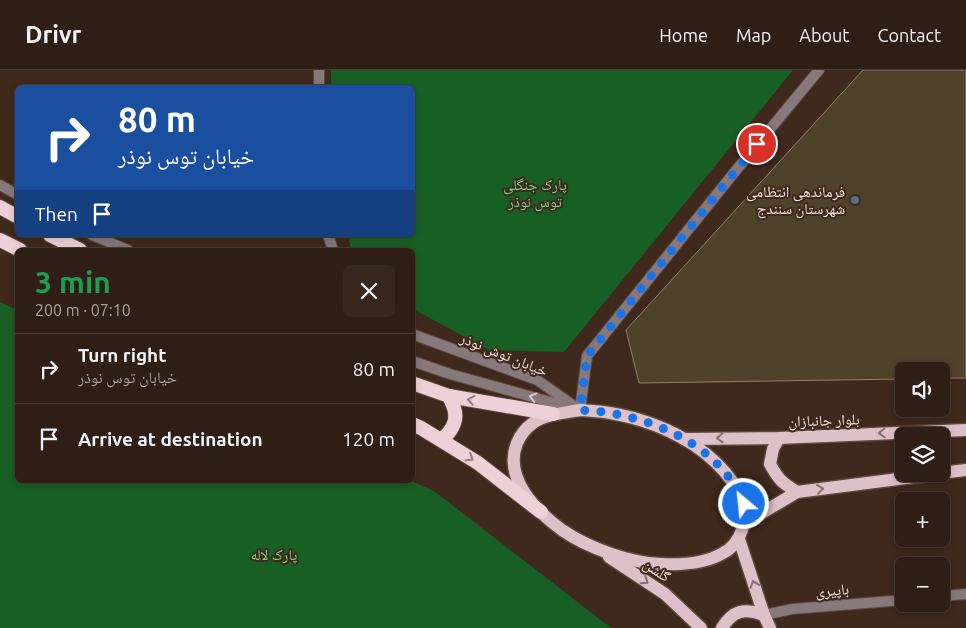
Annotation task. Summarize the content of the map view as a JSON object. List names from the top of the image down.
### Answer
{
  "streets": {
    "main road": ["بلوار جانبازان", "گلشن"],
    "street": ["خیابان توش نوذر", "باپیری"]
  },
  "one_way": ["گلشن"],
  "parks": ["پارک جنگلی توس نوذر", "پارک لاله"],
  "places": ["فرماندهی انتظامی شهرستان سنندج"],
  "page": {
    "header": "Drivr",
    "nav": [
      "Home",
      "Map",
      "About",
      "Contact"
    ],
    "turn": ["80 m", "خیابان توس نوذر"],
    "then": "Then",
    "heading": ["3 min", "200 m · 07:10"],
    "list": [
      {
        "name": "Turn right",
        "note": "خیابان توس نوذر",
        "value": "80 m"
      },
      {
        "name": "Arrive at destination",
        "value": "120 m"
      }
    ],
    "map_buttons": ["+", "−"]
  }
}
